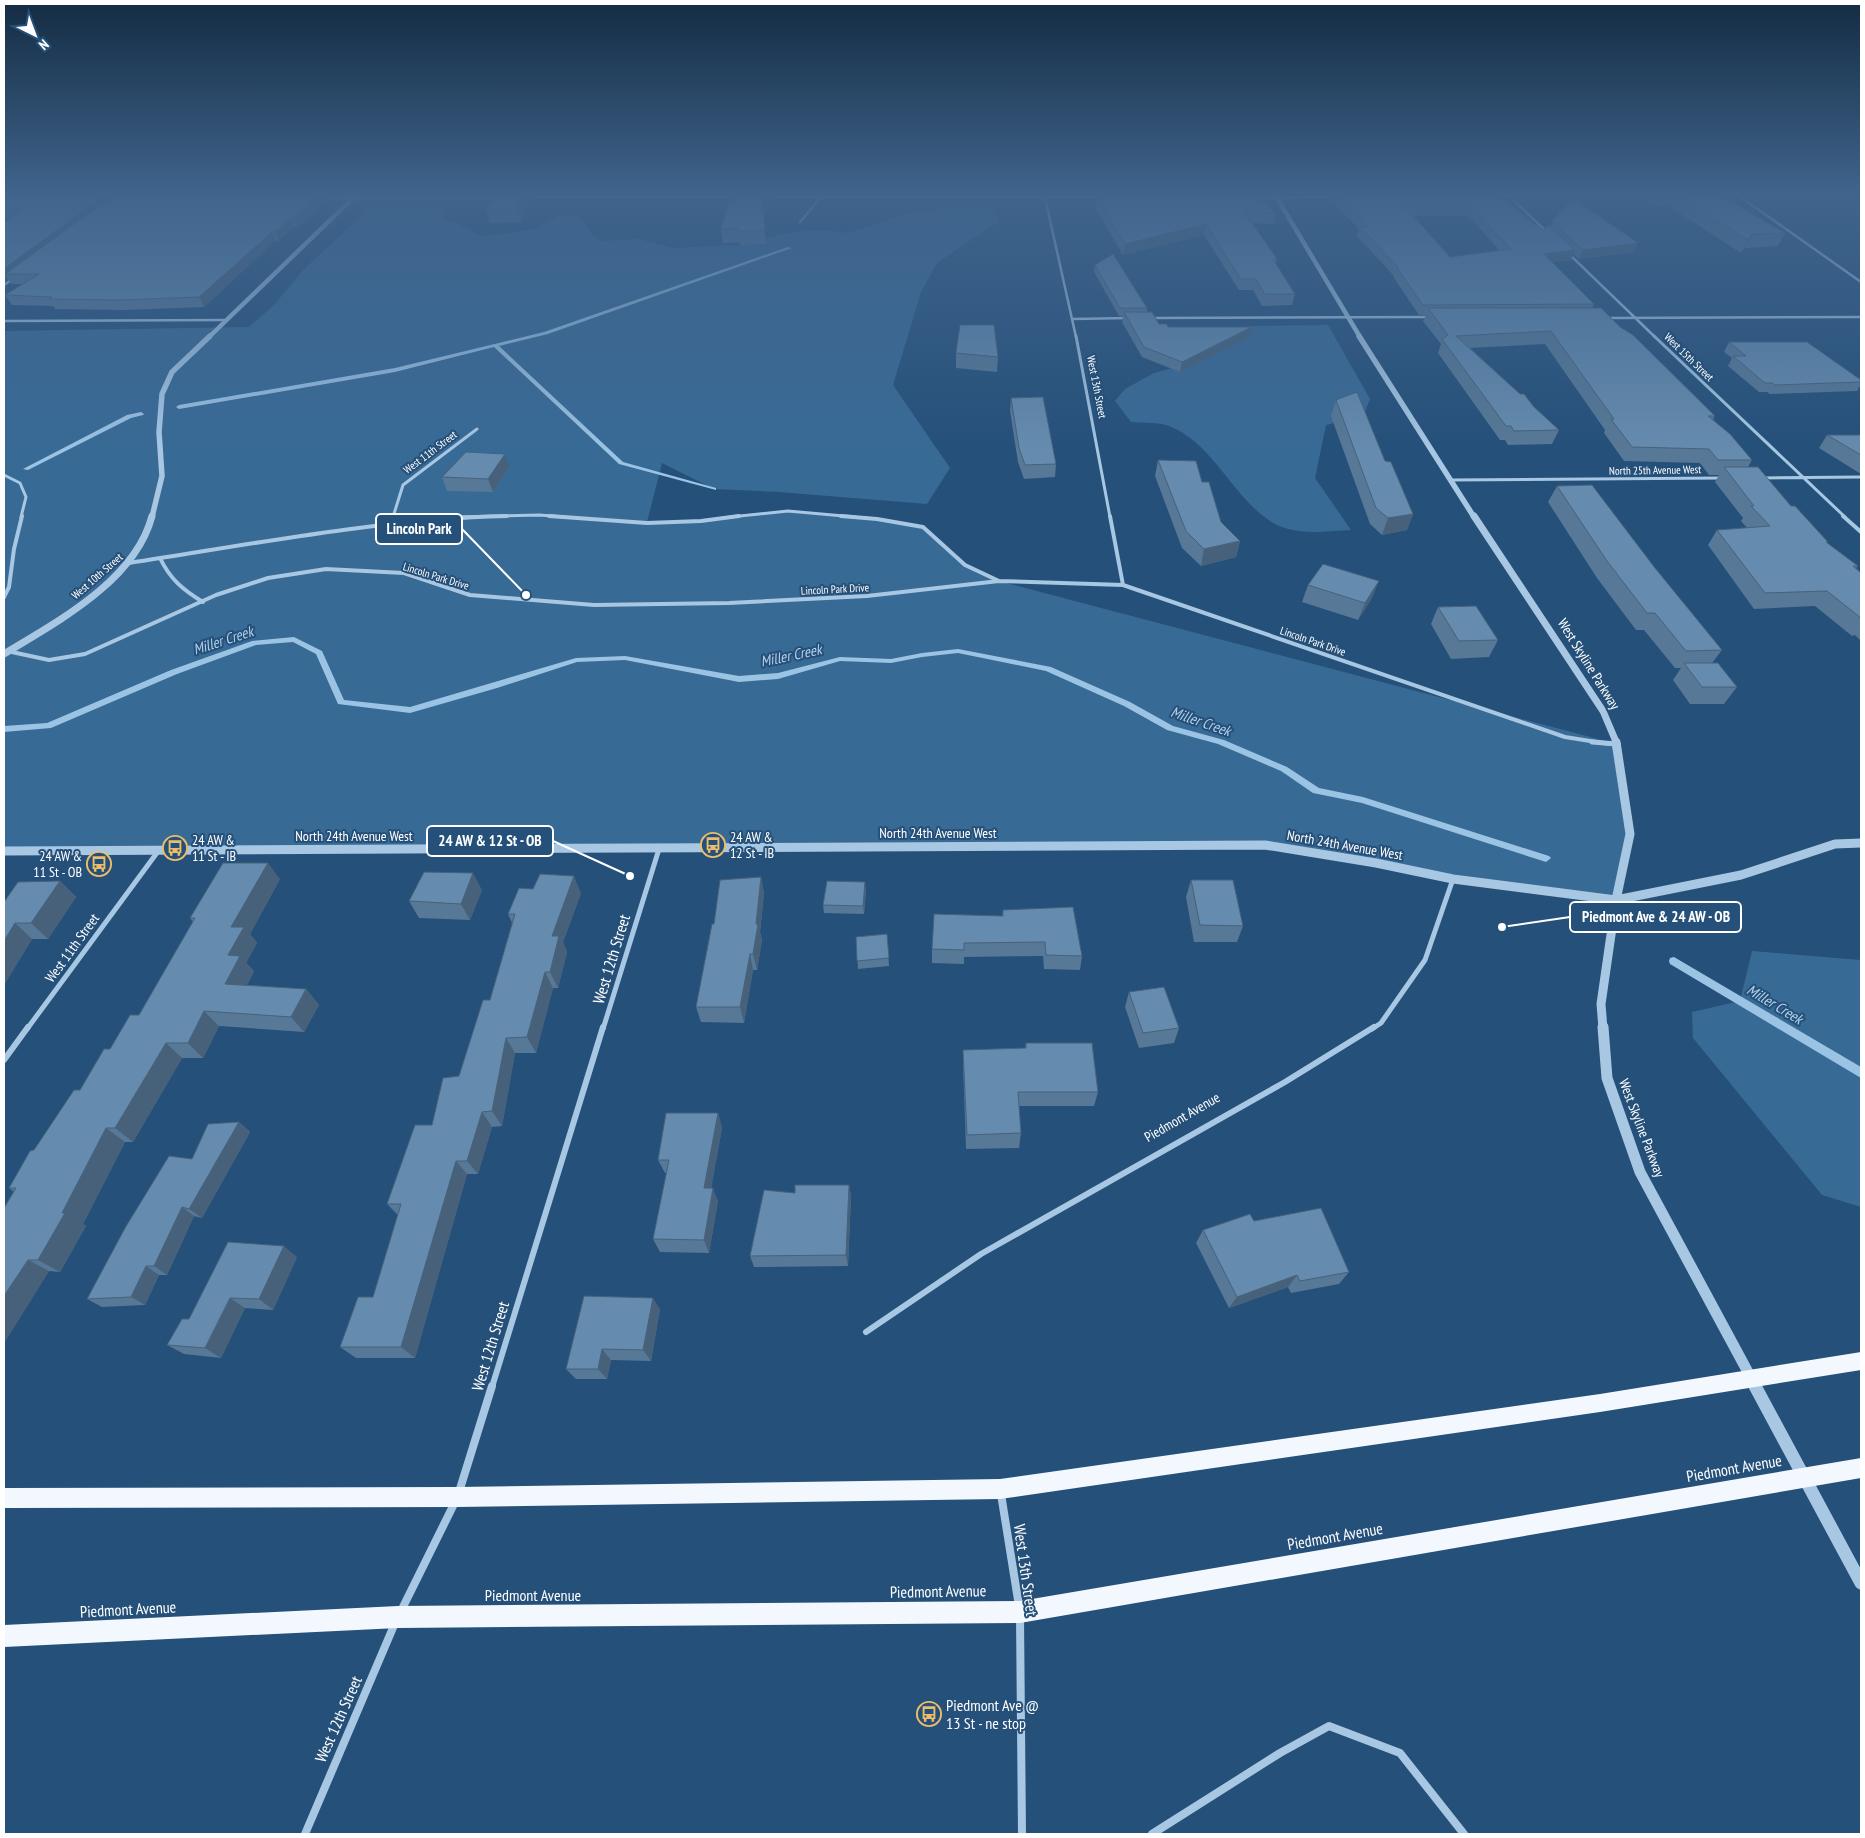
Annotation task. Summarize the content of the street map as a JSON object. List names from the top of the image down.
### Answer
{
  "streets": {
    "highway": ["Piedmont Avenue"],
    "street": [
      "West 15th Street",
      "West 13th Street",
      "West 11th Street",
      "North 25th Avenue West",
      "West 10th Street",
      "Lincoln Park Drive",
      "West Skyline Parkway",
      "North 24th Avenue West",
      "West 12th Street"
    ]
  },
  "crossings": [
    ["West 13th Street", "Lincoln Park Drive"],
    ["West 13th Street", "Piedmont Avenue"],
    ["West 11th Street", "Lincoln Park Drive"],
    ["West 11th Street", "North 24th Avenue West"],
    ["North 25th Avenue West", "West Skyline Parkway"],
    ["West 10th Street", "Lincoln Park Drive"],
    ["Lincoln Park Drive", "West Skyline Parkway"],
    ["West Skyline Parkway", "North 24th Avenue West"],
    ["North 24th Avenue West", "West 12th Street"],
    ["North 24th Avenue West", "Piedmont Avenue"],
    ["West 12th Street", "Piedmont Avenue"]
  ],
  "water": ["Miller Creek"],
  "places": {
    "other": ["Lincoln Park", "24 AW & 12 St - OB", "Piedmont Ave & 24 AW - OB"],
    "bus stop": [
      "24 AW & 12 St - IB",
      "24 AW & 11 St - IB",
      "24 AW & 11 St - OB",
      "Piedmont Ave @ 13 St - ne stop"
    ]
  },
  "north": "bottom right"
}
